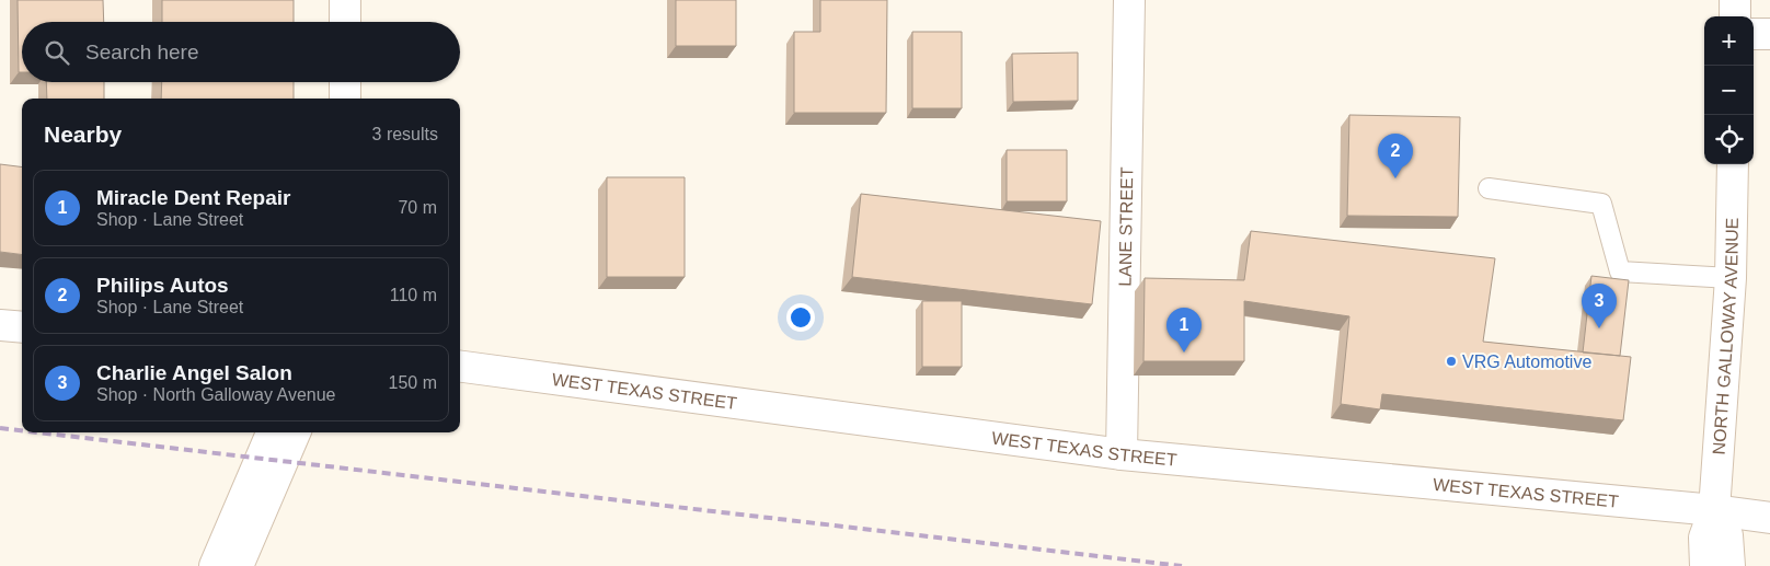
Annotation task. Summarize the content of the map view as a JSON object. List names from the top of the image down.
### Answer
{
  "streets": {
    "street": ["LANE STREET", "NORTH GALLOWAY AVENUE", "WEST TEXAS STREET"]
  },
  "crossings": [
    ["LANE STREET", "WEST TEXAS STREET"],
    ["NORTH GALLOWAY AVENUE", "WEST TEXAS STREET"]
  ],
  "places": ["VRG Automotive"],
  "page": {
    "map_buttons": ["+", "−"],
    "search": "Search here",
    "heading": ["Nearby", "3 results"],
    "pins": ["2", "3", "1"],
    "list": [
      {
        "mark": "1",
        "name": "Miracle Dent Repair",
        "note": "Shop · Lane Street",
        "value": "70 m"
      },
      {
        "mark": "2",
        "name": "Philips Autos",
        "note": "Shop · Lane Street",
        "value": "110 m"
      },
      {
        "mark": "3",
        "name": "Charlie Angel Salon",
        "note": "Shop · North Galloway Avenue",
        "value": "150 m"
      }
    ]
  }
}
